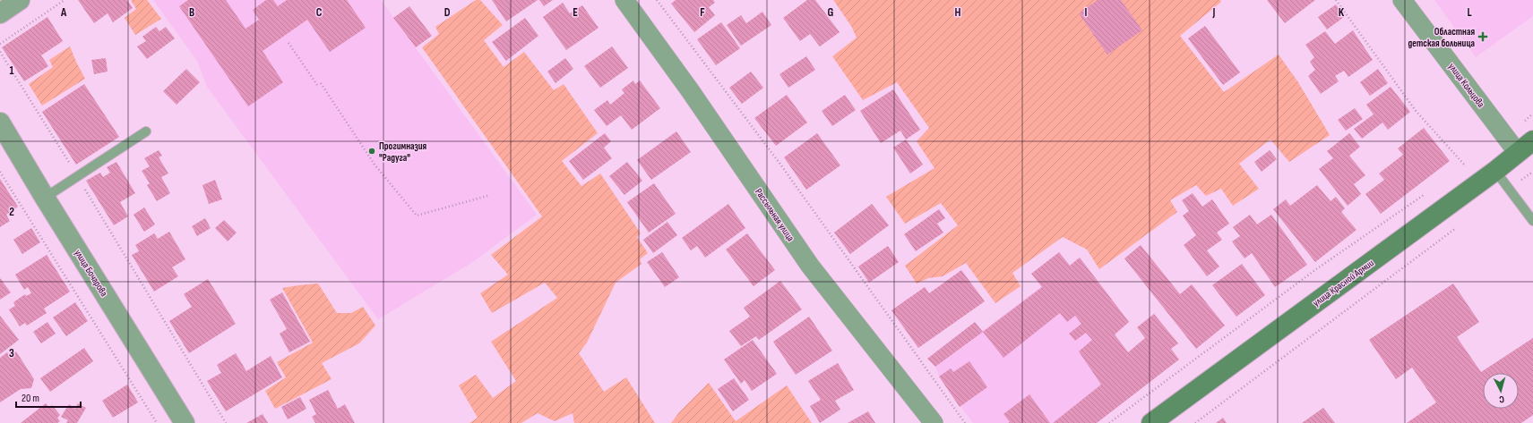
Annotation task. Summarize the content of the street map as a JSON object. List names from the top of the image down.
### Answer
{
  "streets": {
    "main road": ["улица Красной Армии"],
    "street": ["улица Кольцова", "Рассыльная улица", "улица Бочарова"]
  },
  "crossings": [
    ["улица Кольцова", "улица Красной Армии"]
  ],
  "places": {
    "health": ["Областная детская больница"],
    "other": ["Прогимназия \"Радуга\""]
  },
  "scale_bar": "20 m",
  "north": "bottom",
  "grid": {
    "columns": [
      "A",
      "B",
      "C",
      "D",
      "E",
      "F",
      "G",
      "H",
      "I",
      "J",
      "K",
      "L"
    ],
    "rows": ["1", "2", "3"]
  }
}
